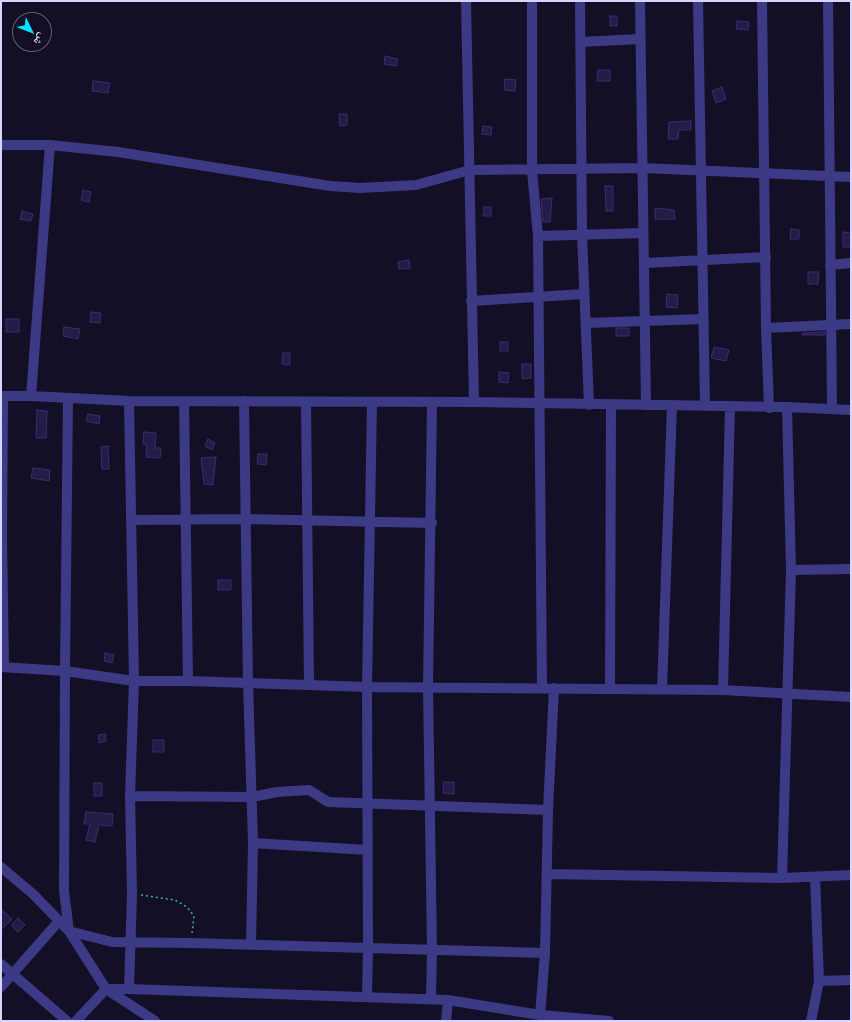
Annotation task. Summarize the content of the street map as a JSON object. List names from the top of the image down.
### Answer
{
  "north": "bottom right"
}
